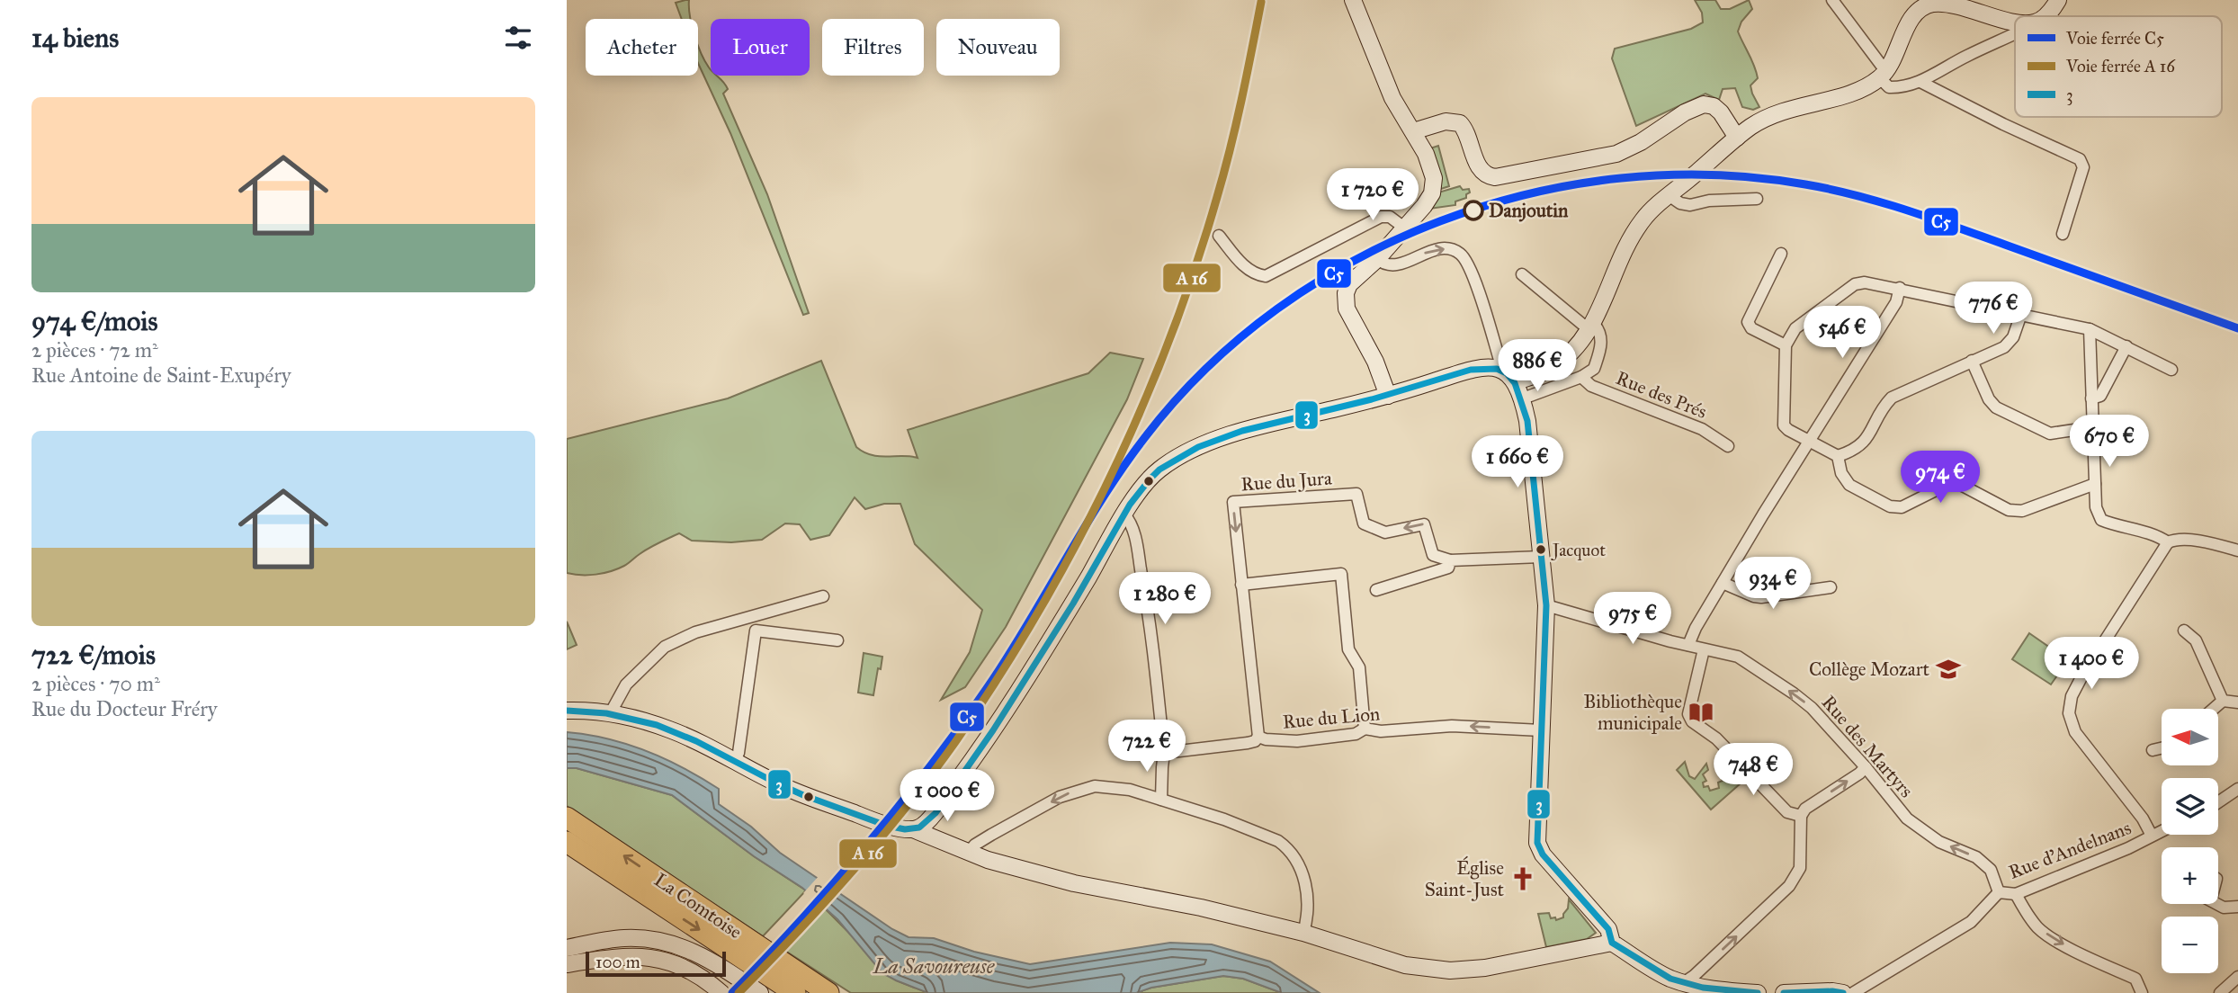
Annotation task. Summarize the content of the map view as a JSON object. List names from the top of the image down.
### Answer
{
  "streets": {
    "highway": ["La Comtoise"],
    "street": [
      "Rue des Prés",
      "Rue du Jura",
      "Rue du Lion",
      "Rue des Martyrs",
      "Rue d'Andelnans"
    ]
  },
  "crossings": [
    ["Rue des Martyrs", "Rue d'Andelnans"]
  ],
  "one_way": ["Rue du Lion", "Rue des Martyrs"],
  "water": ["La Savoureuse"],
  "places": {
    "other": ["Danjoutin", "Jacquot"],
    "school or university": ["Collège Mozart"],
    "library": ["Bibliothèque municipale"],
    "church": ["Église Saint-Just"]
  },
  "lines": ["rail line C5", "transit line 3"],
  "legend": ["Voie ferrée C5", "Voie ferrée A 16", "3"],
  "scale_bar": "100 m",
  "north": "left",
  "page": {
    "heading": "14 biens",
    "chip": [
      "Acheter",
      "Louer",
      "Filtres",
      "Nouveau"
    ],
    "list": [
      {
        "name": "974 €/mois",
        "note": "2 pièces · 72 m² · Rue Antoine de Saint-Exupéry"
      },
      {
        "name": "722 €/mois",
        "note": "2 pièces · 70 m² · Rue du Docteur Fréry"
      }
    ],
    "price": [
      "1 720 €",
      "776 €",
      "546 €",
      "886 €",
      "670 €",
      "1 660 €",
      "974 €",
      "934 €",
      "1 280 €",
      "975 €",
      "1 400 €",
      "722 €",
      "748 €",
      "1 000 €"
    ],
    "map_buttons": ["+", "−"],
    "scale": "100 m"
  }
}
